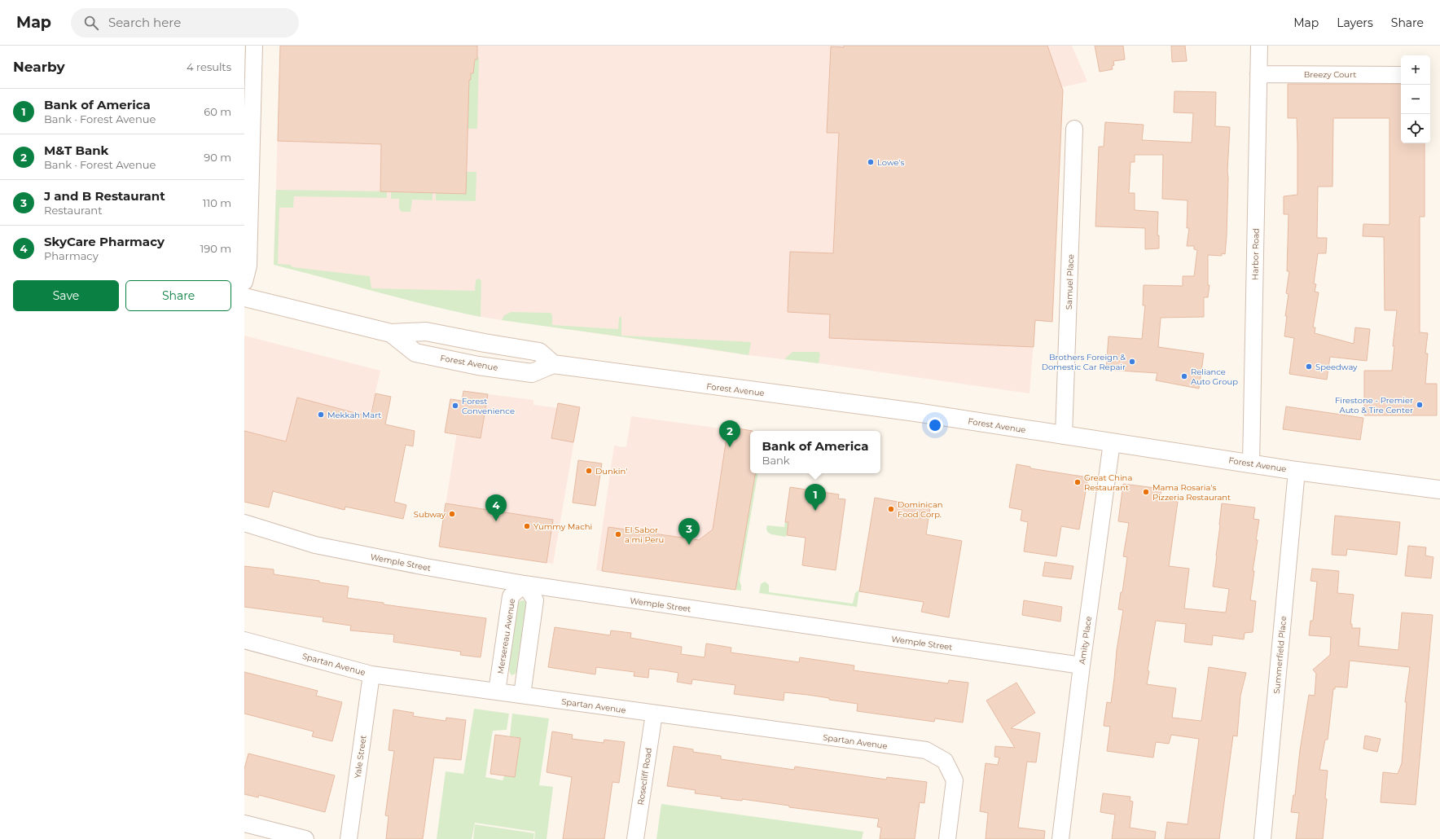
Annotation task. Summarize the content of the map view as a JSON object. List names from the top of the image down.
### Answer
{
  "streets": {
    "main road": ["Forest Avenue"],
    "street": [
      "Breezy Court",
      "Harbor Road",
      "Samuel Place",
      "Wemple Street",
      "Mersereau Avenue",
      "Amity Place",
      "Summerfield Place",
      "Spartan Avenue",
      "Yale Street",
      "Rosecliff Road"
    ]
  },
  "crossings": [
    ["Breezy Court", "Harbor Road"],
    ["Harbor Road", "Forest Avenue"],
    ["Samuel Place", "Forest Avenue"],
    ["Forest Avenue", "Amity Place"],
    ["Forest Avenue", "Summerfield Place"],
    ["Wemple Street", "Mersereau Avenue"],
    ["Wemple Street", "Amity Place"],
    ["Mersereau Avenue", "Spartan Avenue"],
    ["Spartan Avenue", "Yale Street"],
    ["Spartan Avenue", "Rosecliff Road"]
  ],
  "places": [
    "Lowe's",
    "Brothers Foreign & Domestic Car Repair",
    "Speedway",
    "Reliance Auto Group",
    "Firestone - Premier Auto & Tire Center",
    "Forest Convenience",
    "Mekkah Mart",
    "Dunkin'",
    "Great China Restaurant",
    "Mama Rosaria's Pizzeria Restaurant",
    "Dominican Food Corp.",
    "Subway",
    "Yummy Machi",
    "El Sabor a mi Peru"
  ],
  "page": {
    "header": "Map",
    "search": "Search here",
    "nav": ["Map", "Layers", "Share"],
    "heading": ["Nearby", "4 results"],
    "map_buttons": ["+", "−"],
    "list": [
      {
        "mark": "1",
        "name": "Bank of America",
        "note": "Bank · Forest Avenue",
        "value": "60 m"
      },
      {
        "mark": "2",
        "name": "M&T Bank",
        "note": "Bank · Forest Avenue",
        "value": "90 m"
      },
      {
        "mark": "3",
        "name": "J and B Restaurant",
        "note": "Restaurant",
        "value": "110 m"
      },
      {
        "mark": "4",
        "name": "SkyCare Pharmacy",
        "note": "Pharmacy",
        "value": "190 m"
      }
    ],
    "buttons": ["Save", "Share"],
    "pins": [
      "2",
      "1",
      "4",
      "3"
    ],
    "popup": ["Bank of America", "Bank"]
  }
}
